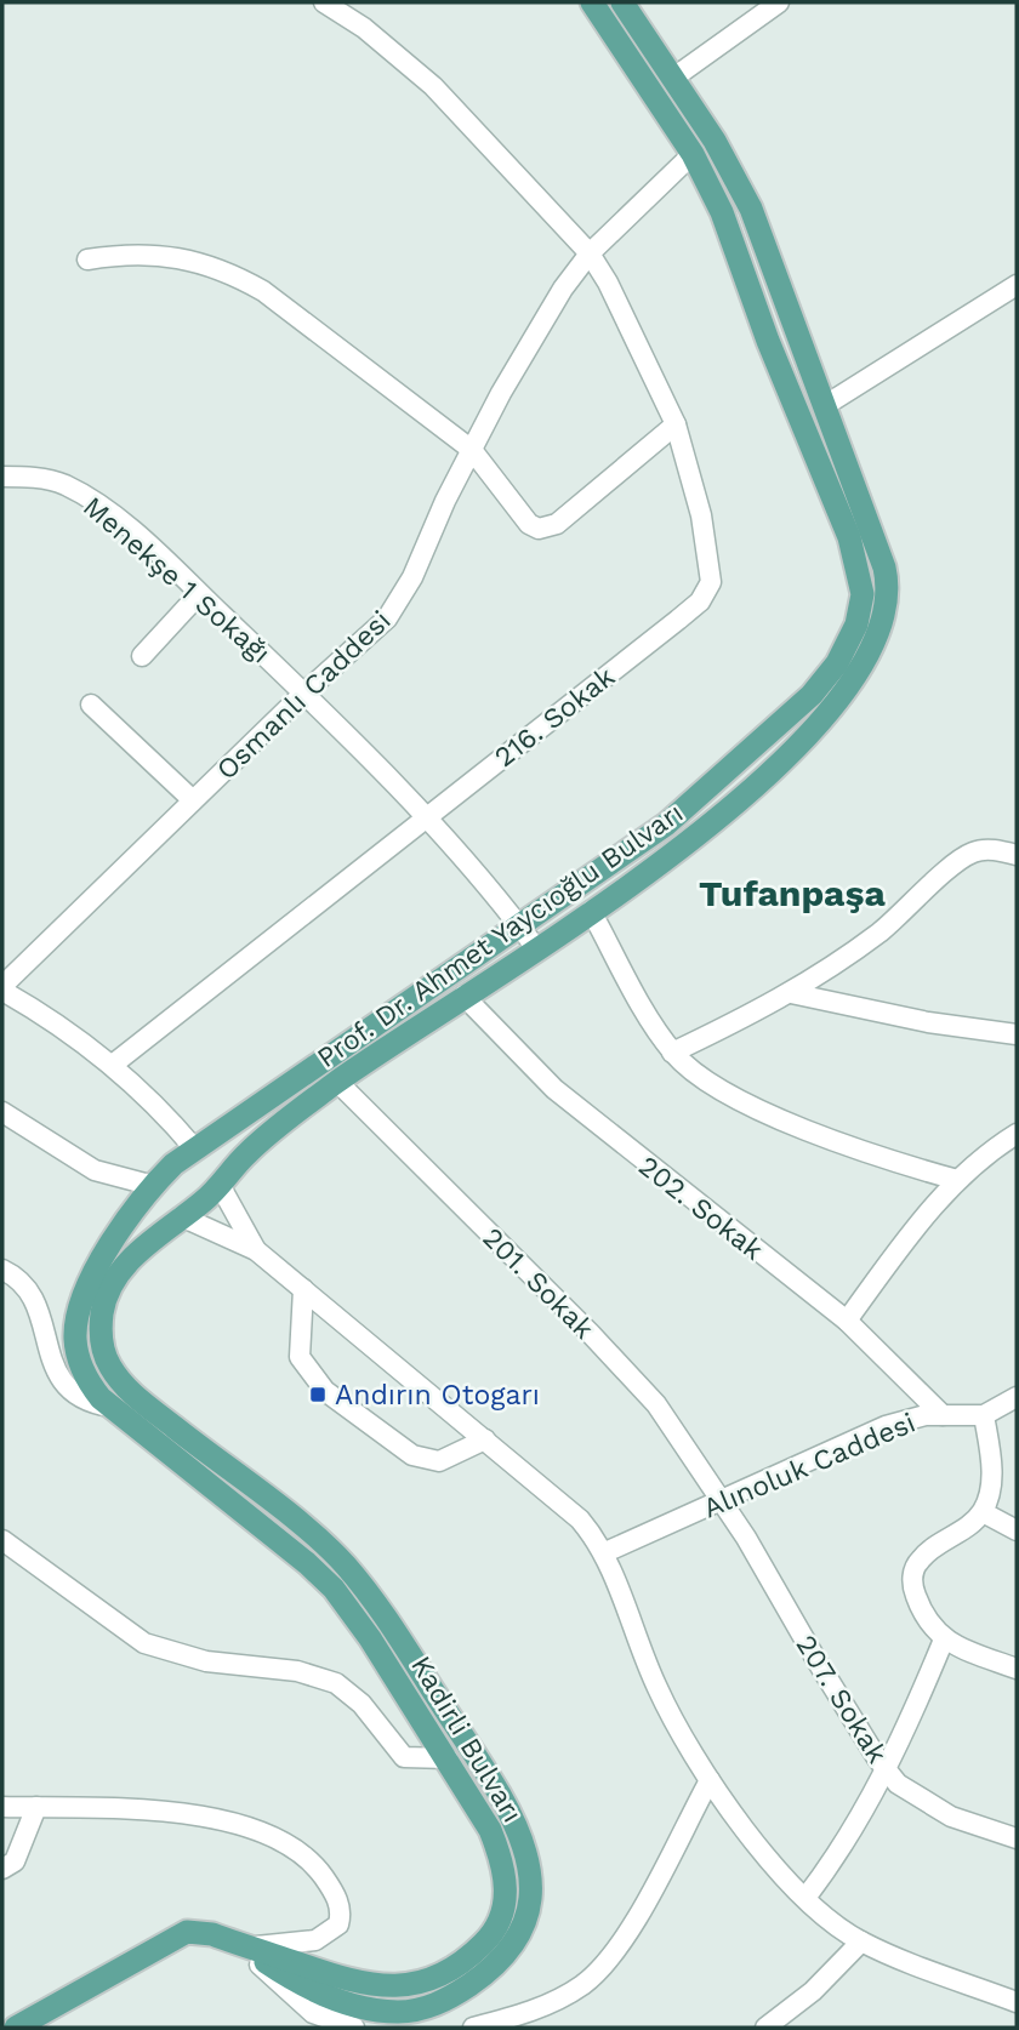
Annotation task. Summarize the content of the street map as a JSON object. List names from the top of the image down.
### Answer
{
  "streets": {
    "main road": ["Prof. Dr. Ahmet Yaycıoğlu Bulvarı", "Kadirli Bulvarı"],
    "street": [
      "Menekşe 1 Sokağı",
      "Osmanlı Caddesi",
      "216. Sokak",
      "202. Sokak",
      "201. Sokak",
      "Alınoluk Caddesi",
      "207. Sokak"
    ]
  },
  "crossings": [
    ["Menekşe 1 Sokağı", "Osmanlı Caddesi"],
    ["Menekşe 1 Sokağı", "216. Sokak"],
    ["Menekşe 1 Sokağı", "Prof. Dr. Ahmet Yaycıoğlu Bulvarı"],
    ["Osmanlı Caddesi", "216. Sokak"],
    ["Osmanlı Caddesi", "Prof. Dr. Ahmet Yaycıoğlu Bulvarı"],
    ["Prof. Dr. Ahmet Yaycıoğlu Bulvarı", "202. Sokak"],
    ["Prof. Dr. Ahmet Yaycıoğlu Bulvarı", "201. Sokak"],
    ["Prof. Dr. Ahmet Yaycıoğlu Bulvarı", "Kadirli Bulvarı"],
    ["202. Sokak", "Alınoluk Caddesi"],
    ["201. Sokak", "Alınoluk Caddesi"],
    ["201. Sokak", "207. Sokak"],
    ["Alınoluk Caddesi", "207. Sokak"]
  ],
  "districts": ["Tufanpaşa"],
  "places": {
    "transit": ["Andırın Otogarı"]
  }
}
